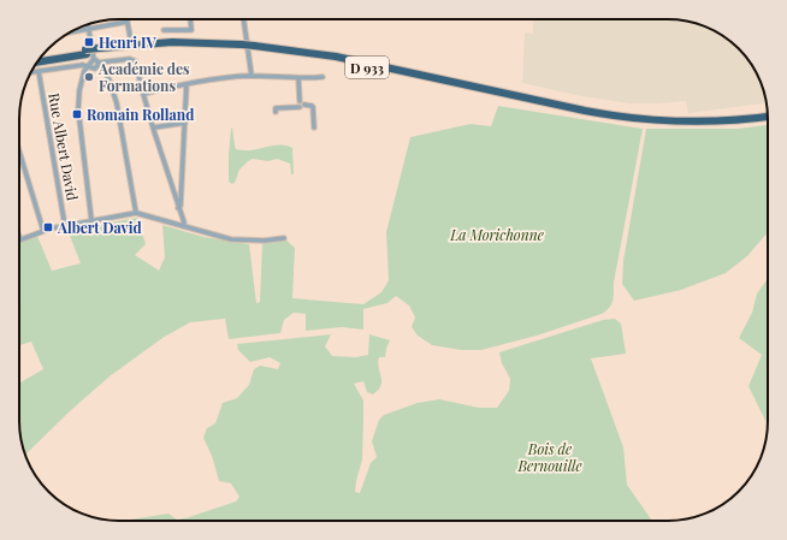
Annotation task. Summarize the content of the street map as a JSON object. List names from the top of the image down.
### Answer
{
  "streets": {
    "highway": ["D 933"],
    "street": ["Rue Albert David"]
  },
  "parks": ["La Morichonne", "Bois de Bernouille"],
  "places": {
    "transit": ["Henri IV", "Romain Rolland", "Albert David"],
    "other": ["Académie des Formations"]
  }
}
